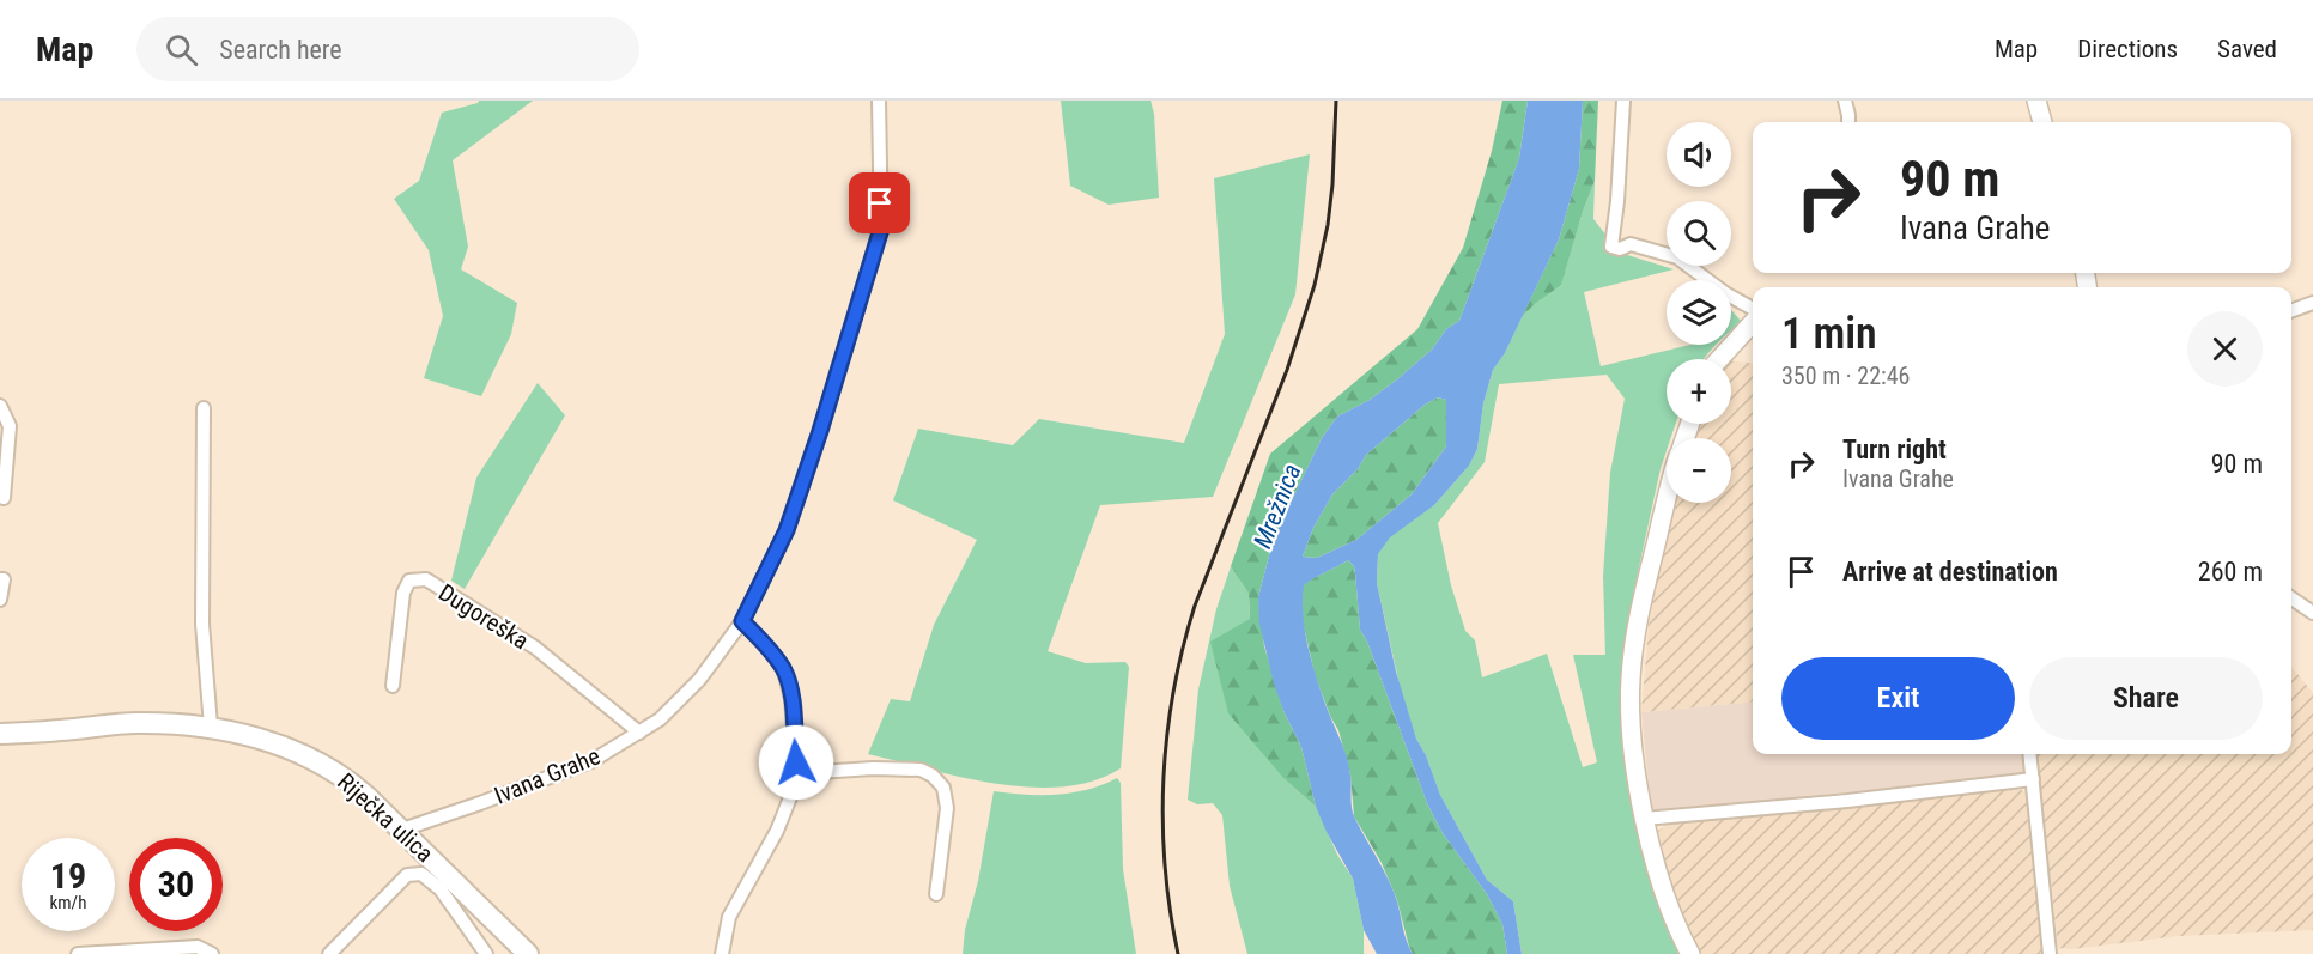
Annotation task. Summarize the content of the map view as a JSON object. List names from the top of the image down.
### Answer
{
  "streets": {
    "main road": ["Riječka ulica"],
    "street": ["Dugoreška", "Ivana Grahe"]
  },
  "crossings": [
    ["Dugoreška", "Ivana Grahe"],
    ["Ivana Grahe", "Riječka ulica"]
  ],
  "water": ["Mrežnica"],
  "page": {
    "header": "Map",
    "search": "Search here",
    "nav": ["Map", "Directions", "Saved"],
    "map_buttons": ["+", "−"],
    "turn": ["90 m", "Ivana Grahe"],
    "heading": ["1 min", "350 m · 22:46"],
    "list": [
      {
        "name": "Turn right",
        "note": "Ivana Grahe",
        "value": "90 m"
      },
      {
        "name": "Arrive at destination",
        "value": "260 m"
      }
    ],
    "buttons": ["Exit", "Share"],
    "speed": "19 km/h",
    "limit": "30"
  }
}
